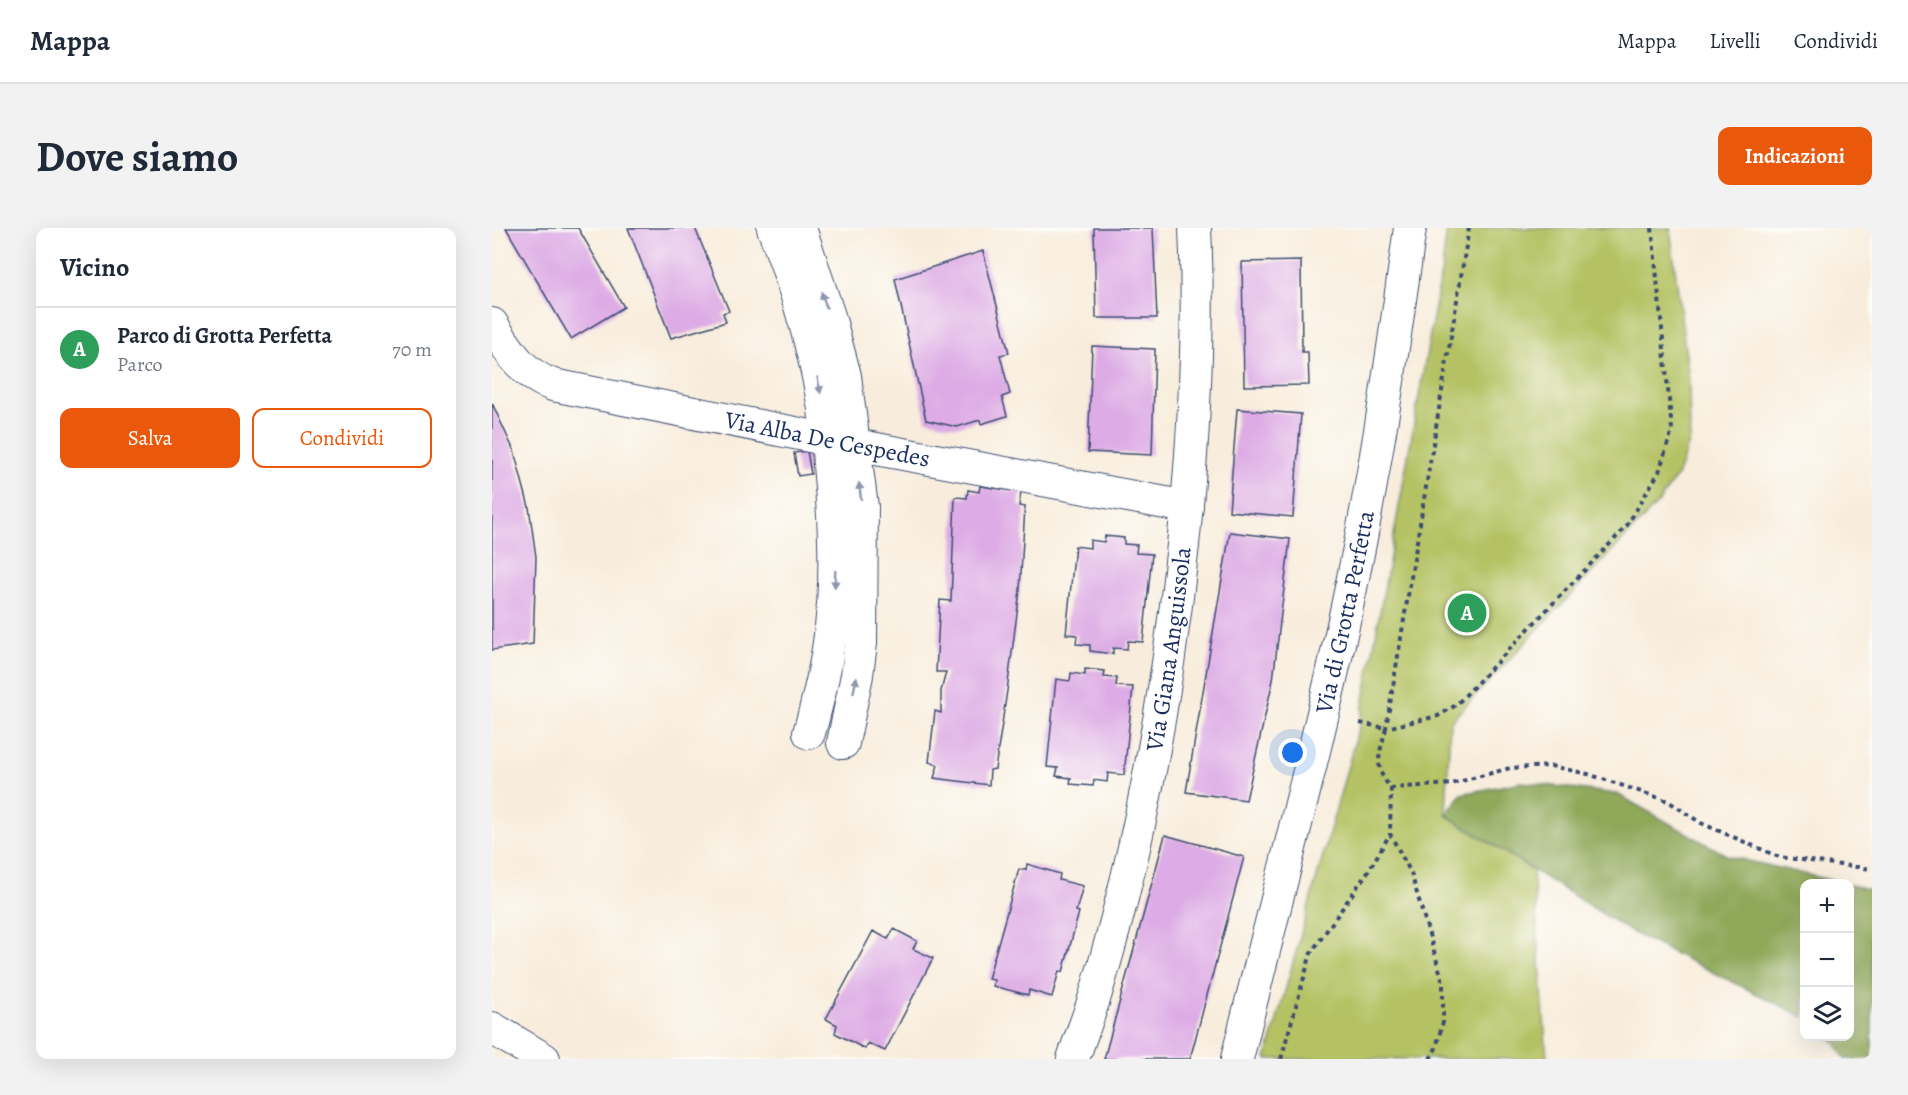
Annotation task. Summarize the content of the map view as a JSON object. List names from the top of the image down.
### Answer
{
  "streets": {
    "street": ["Via Alba De Cespedes", "Via di Grotta Perfetta", "Via Giana Anguissola"]
  },
  "crossings": [
    ["Via Alba De Cespedes", "Via Giana Anguissola"]
  ],
  "page": {
    "header": "Mappa",
    "nav": ["Mappa", "Livelli", "Condividi"],
    "buttons": [
      "Indicazioni",
      ["Salva", "Condividi"]
    ],
    "title": "Dove siamo",
    "heading": "Vicino",
    "list": [
      {
        "mark": "A",
        "name": "Parco di Grotta Perfetta",
        "note": "Parco",
        "value": "70 m"
      }
    ],
    "pins": "A",
    "map_buttons": ["+", "−"]
  }
}
